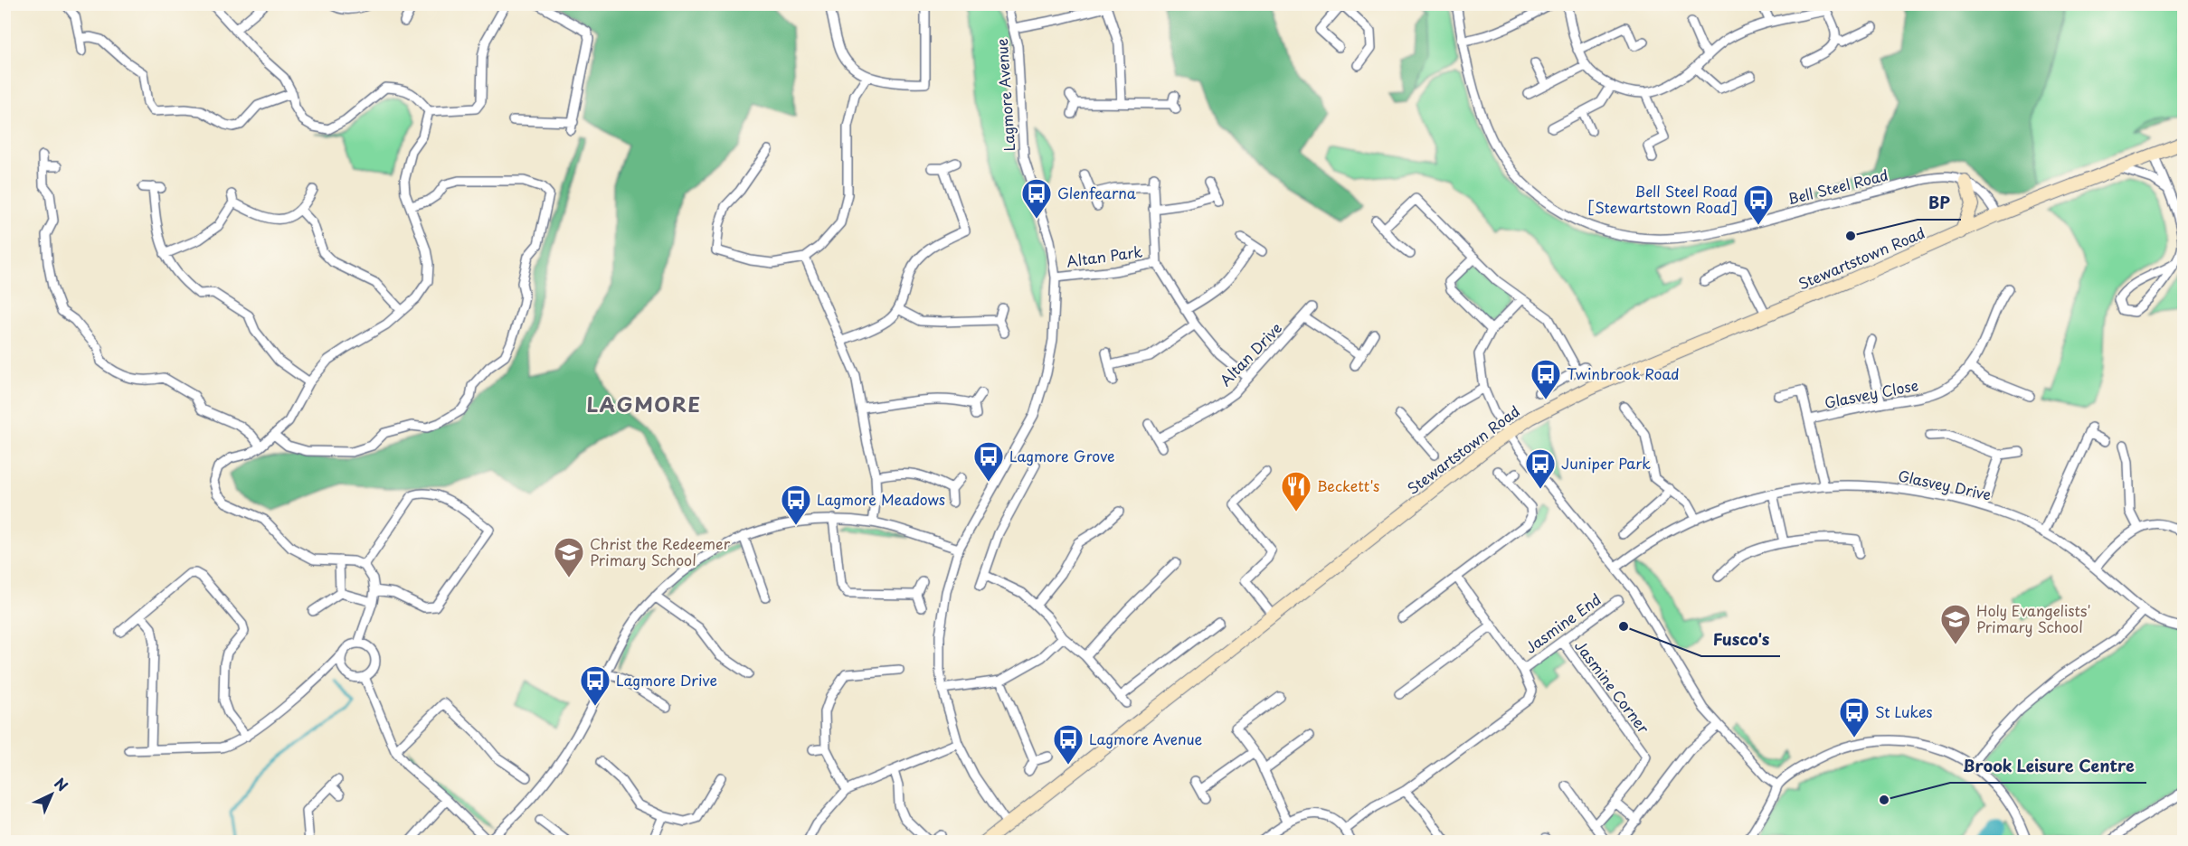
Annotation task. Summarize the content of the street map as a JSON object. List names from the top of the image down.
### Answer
{
  "streets": {
    "main road": ["Stewartstown Road"],
    "street": [
      "Lagmore Avenue",
      "Bell Steel Road",
      "Altan Park",
      "Altan Drive",
      "Glasvey Close",
      "Glasvey Drive",
      "Jasmine End",
      "Jasmine Corner"
    ]
  },
  "crossings": [
    ["Lagmore Avenue", "Altan Park"],
    ["Lagmore Avenue", "Stewartstown Road"],
    ["Glasvey Close", "Glasvey Drive"],
    ["Jasmine End", "Jasmine Corner"]
  ],
  "districts": ["LAGMORE"],
  "places": {
    "bus stop": [
      "Glenfearna",
      "Bell Steel Road [Stewartstown Road]",
      "Twinbrook Road",
      "Lagmore Grove",
      "Juniper Park",
      "Lagmore Meadows",
      "Lagmore Drive",
      "St Lukes",
      "Lagmore Avenue"
    ],
    "other": ["BP", "Fusco's", "Brook Leisure Centre"],
    "restaurant": ["Beckett's"],
    "school or university": ["Christ the Redeemer Primary School", "Holy Evangelists' Primary School"]
  },
  "north": "top right"
}
